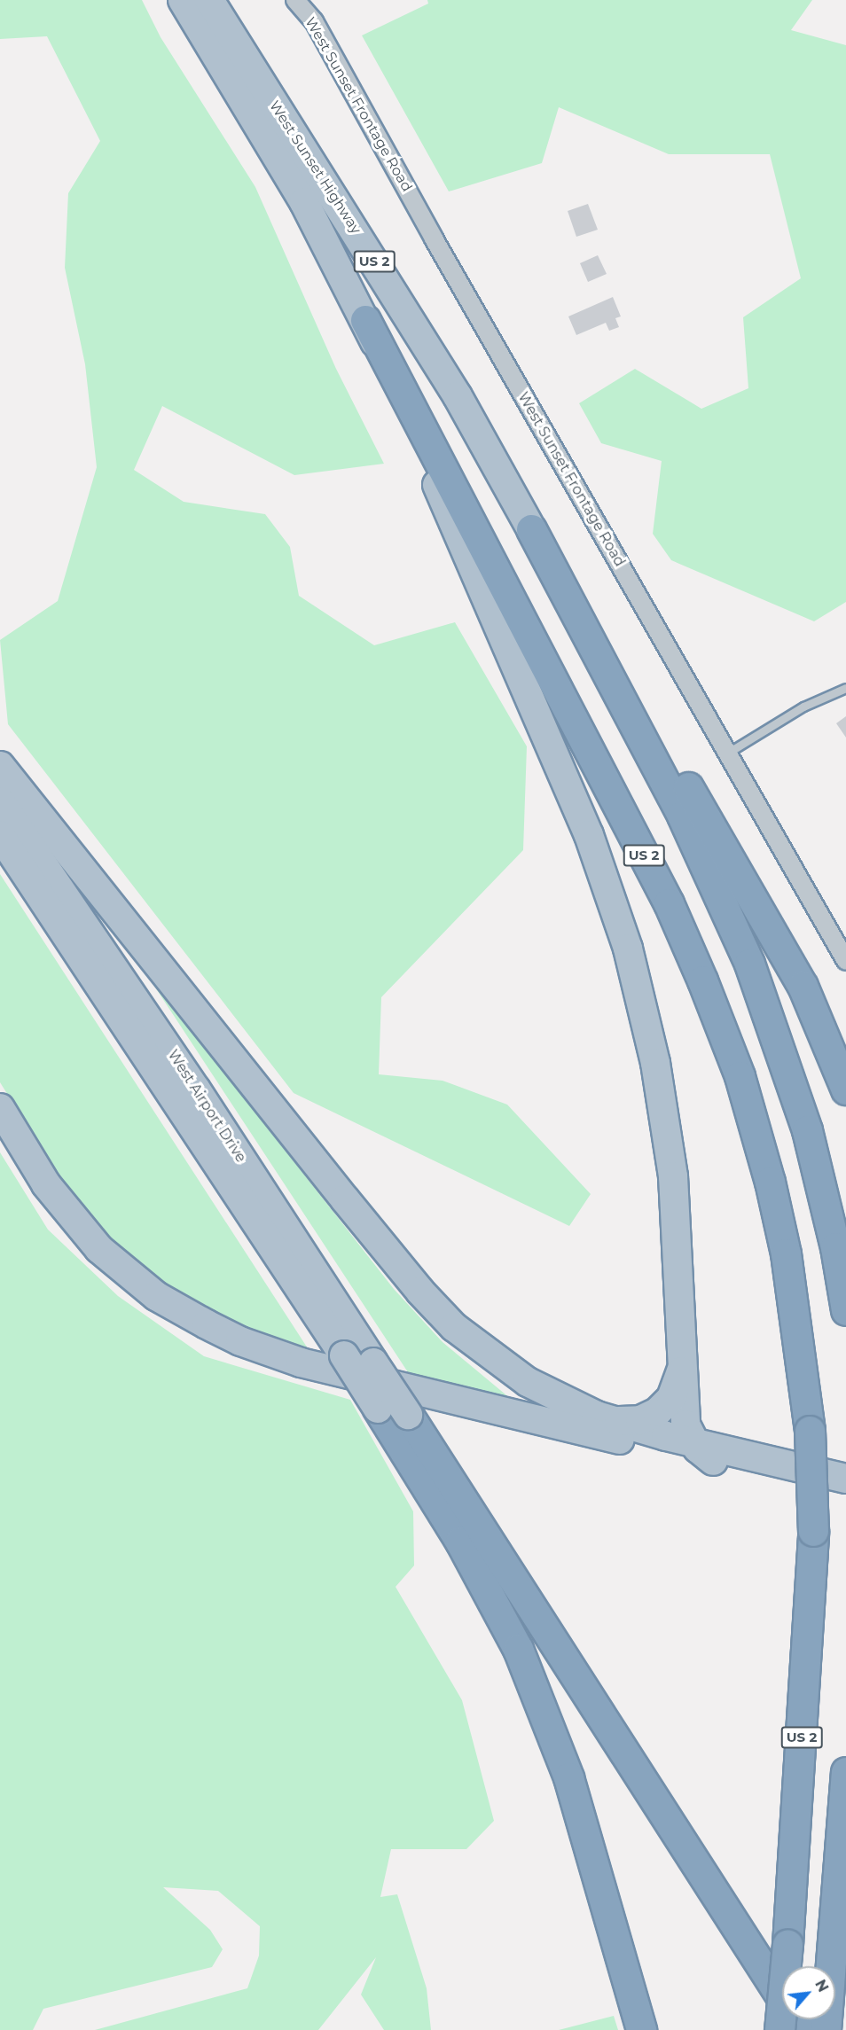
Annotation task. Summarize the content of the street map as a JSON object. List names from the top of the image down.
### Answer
{
  "streets": {
    "highway": ["US 2"],
    "main road": ["West Sunset Highway", "West Airport Drive"],
    "street": ["West Sunset Frontage Road"]
  },
  "crossings": [
    ["West Sunset Highway", "US 2"]
  ],
  "north": "top right"
}
